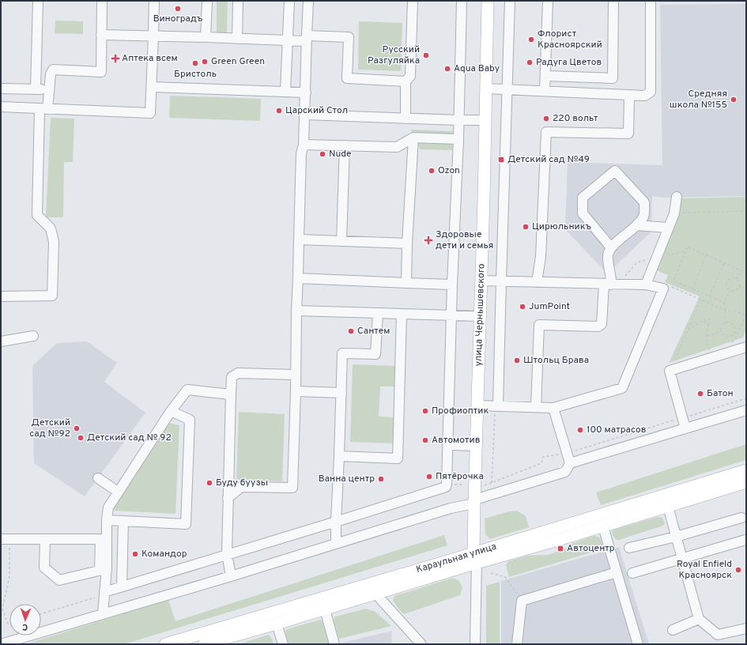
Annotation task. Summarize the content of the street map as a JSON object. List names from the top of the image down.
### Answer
{
  "streets": {
    "main road": ["улица Чернышевского", "Караульная улица"]
  },
  "crossings": [
    ["улица Чернышевского", "Караульная улица"]
  ],
  "places": {
    "other": [
      "Виноградъ",
      "Флорист Красноярский",
      "Русский Разгуляйка",
      "Green Green",
      "Радуга Цветов",
      "Бристоль",
      "Aqua Baby",
      "Средняя школа №155",
      "Царский Стол",
      "220 вольт",
      "Nude",
      "Ozon",
      "Цирюльникъ",
      "JumPoint",
      "Сантем",
      "Штольц Брава",
      "Батон",
      "Профиоптик",
      "Детский сад №92",
      "100 матрасов",
      "Детский сад № 92",
      "Автомотив",
      "Пятёрочка",
      "Ванна центр",
      "Буду буузы",
      "Командор",
      "Royal Enfield Красноярск"
    ],
    "health": ["Аптека всем", "Здоровые дети и семья"],
    "transit": ["Детский сад №49", "Автоцентр"]
  },
  "north": "bottom"
}
